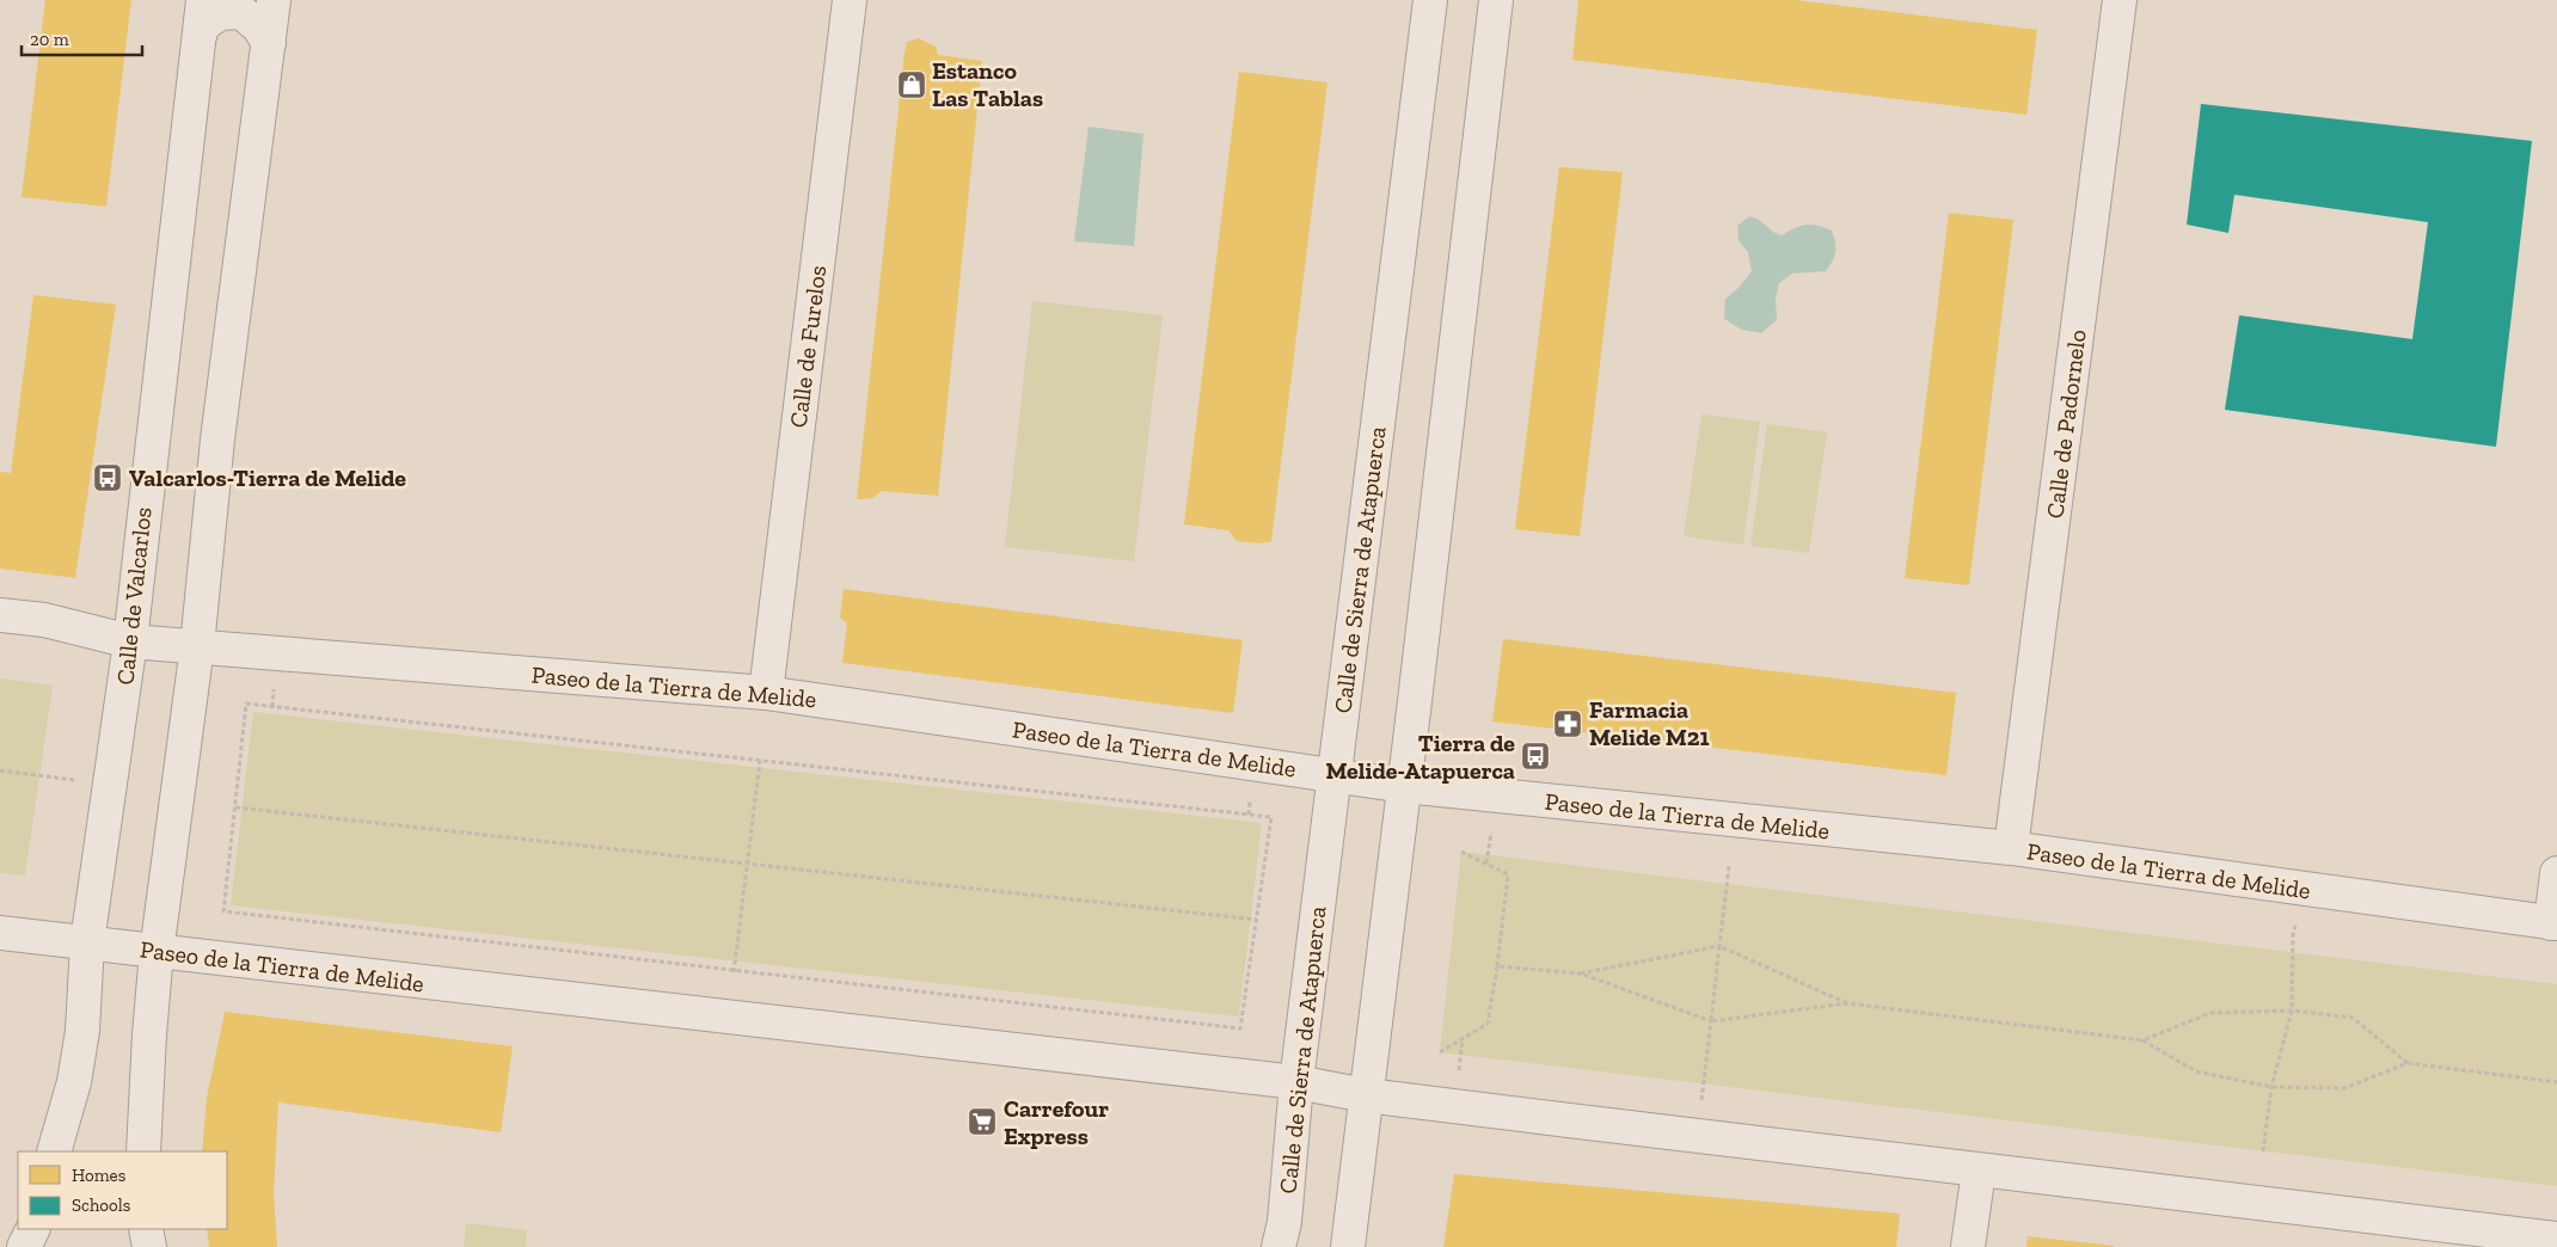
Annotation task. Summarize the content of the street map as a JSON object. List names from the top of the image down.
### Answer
{
  "streets": {
    "street": [
      "Calle de Furelos",
      "Calle de Padornelo",
      "Calle de Sierra de Atapuerca",
      "Calle de Valcarlos",
      "Paseo de la Tierra de Melide"
    ]
  },
  "crossings": [
    ["Calle de Furelos", "Paseo de la Tierra de Melide"],
    ["Calle de Padornelo", "Paseo de la Tierra de Melide"],
    ["Calle de Sierra de Atapuerca", "Paseo de la Tierra de Melide"],
    ["Calle de Valcarlos", "Paseo de la Tierra de Melide"]
  ],
  "places": {
    "shop": ["Estanco Las Tablas"],
    "bus stop": ["Valcarlos-Tierra de Melide", "Tierra de Melide-Atapuerca"],
    "pharmacy": ["Farmacia Melide M21"],
    "supermarket": ["Carrefour Express"]
  },
  "legend": ["Homes", "Schools"],
  "scale_bar": "20 m"
}
